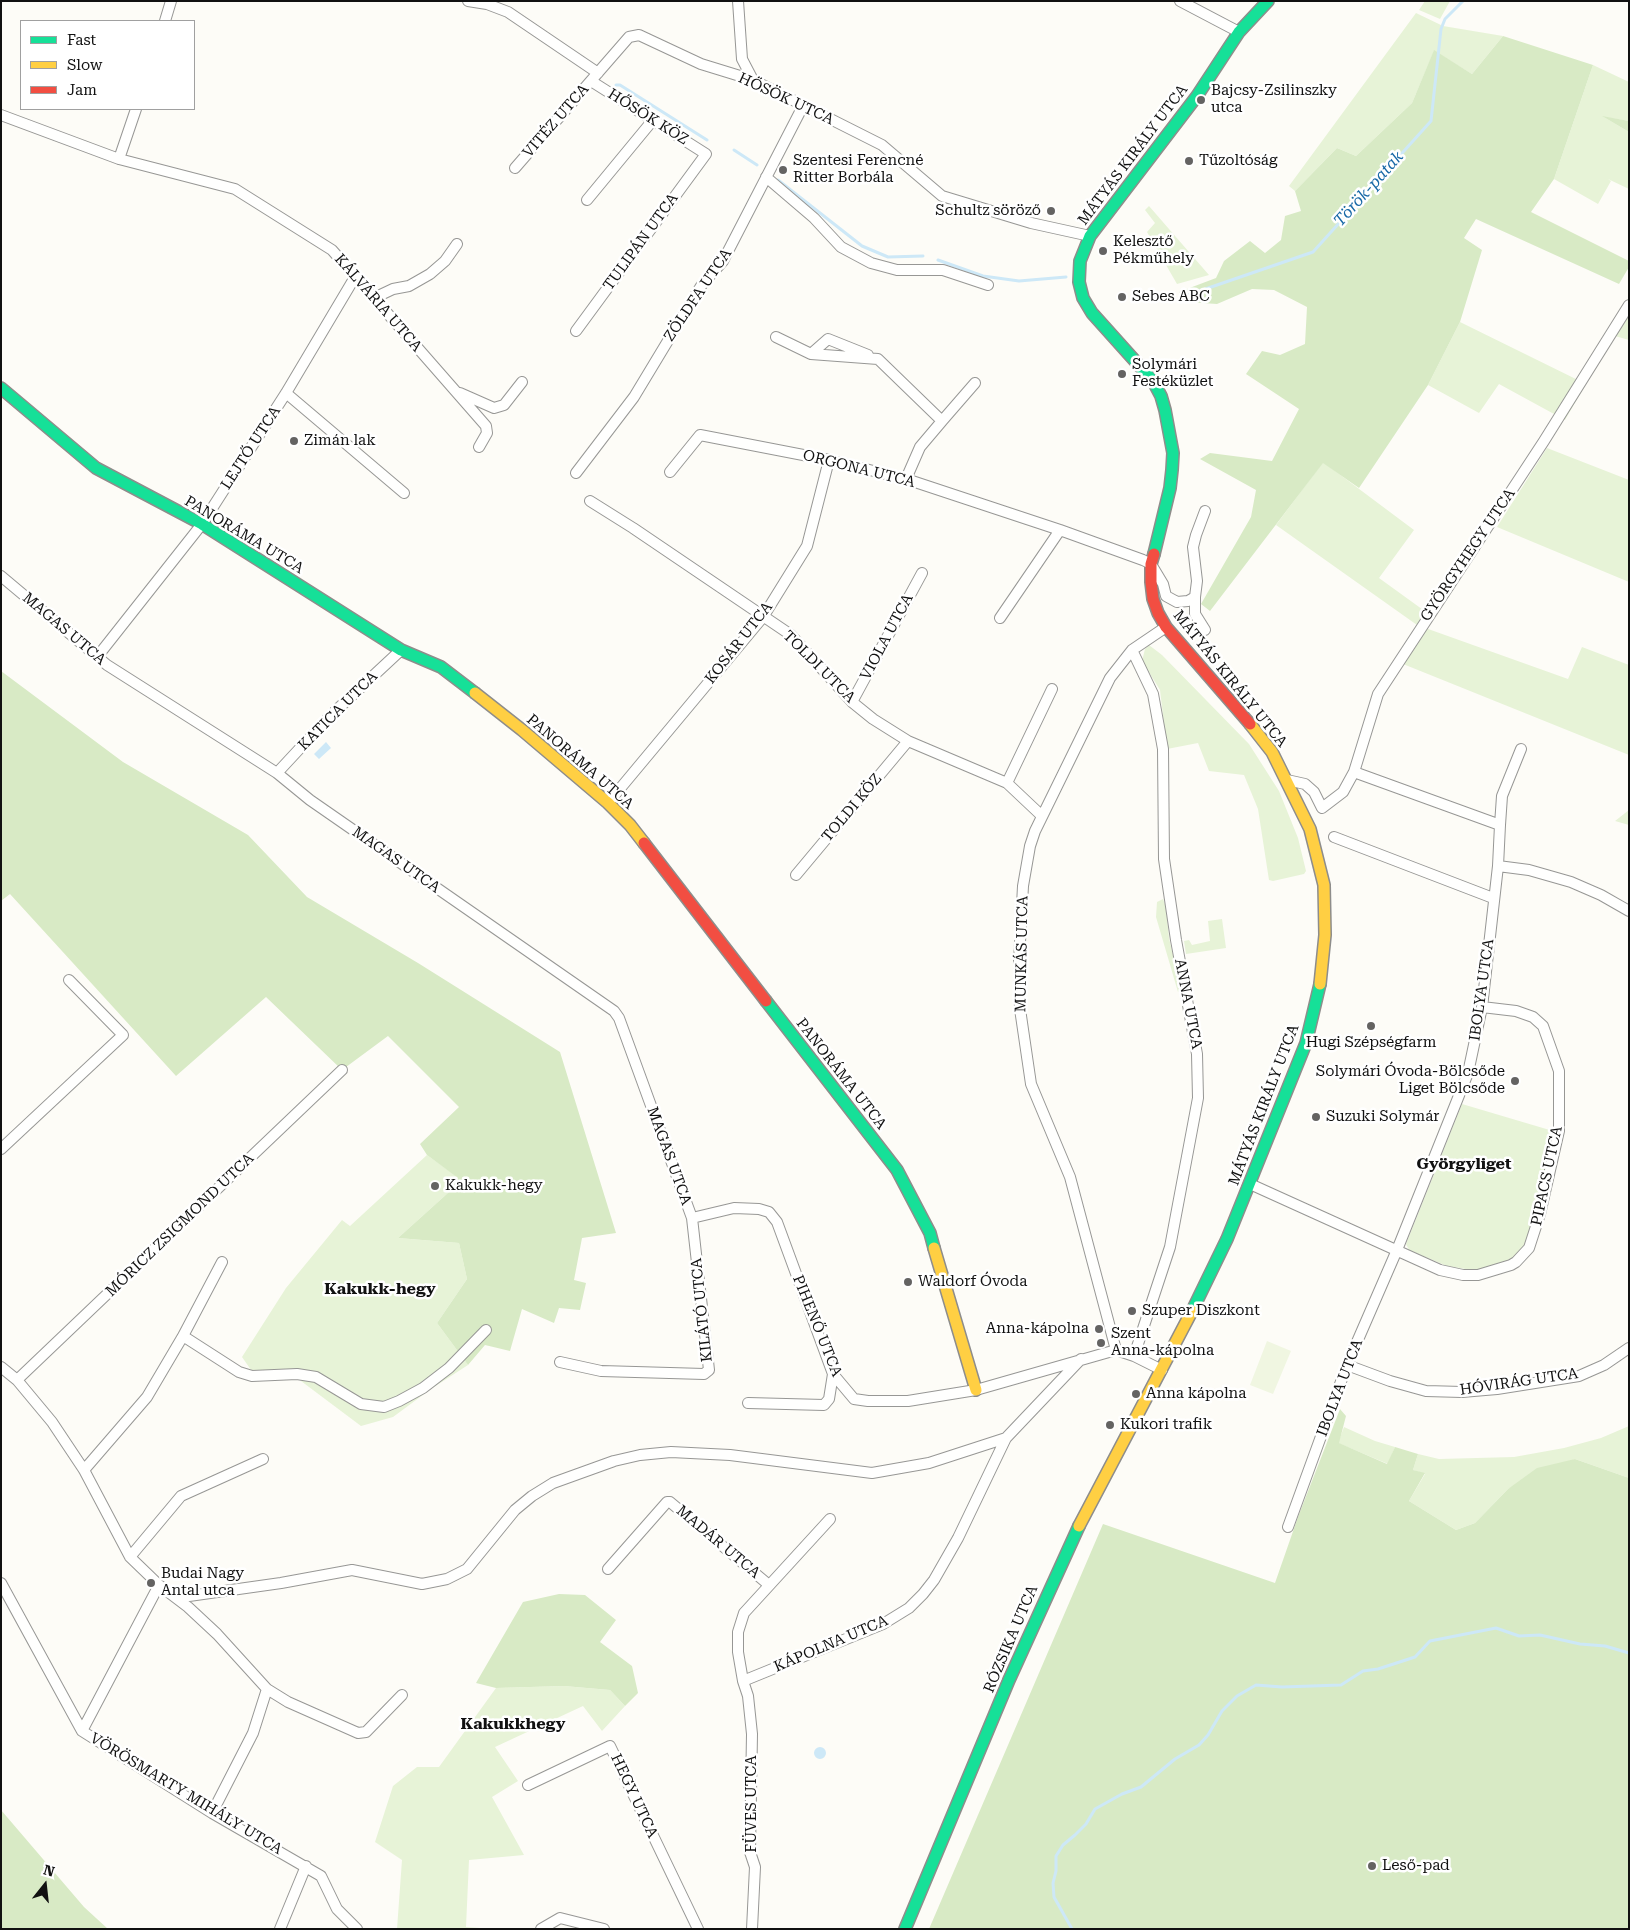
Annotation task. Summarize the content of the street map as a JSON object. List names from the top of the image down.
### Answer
{
  "streets": {
    "main road": ["MÁTYÁS KIRÁLY UTCA", "PANORÁMA UTCA", "RÓZSIKA UTCA"],
    "street": [
      "HŐSÖK UTCA",
      "HŐSÖK KÖZ",
      "VITÉZ UTCA",
      "TULIPÁN UTCA",
      "ZÖLDFA UTCA",
      "KÁLVÁRIA UTCA",
      "LEJTŐ UTCA",
      "ORGONA UTCA",
      "GYÖRGYHEGY UTCA",
      "MAGAS UTCA",
      "VIOLA UTCA",
      "KOSÁR UTCA",
      "TOLDI UTCA",
      "KATICA UTCA",
      "TOLDI KÖZ",
      "MUNKÁS UTCA",
      "IBOLYA UTCA",
      "ANNA UTCA",
      "PIPACS UTCA",
      "MÓRICZ ZSIGMOND UTCA",
      "KILÁTÓ UTCA",
      "PIHENŐ UTCA",
      "HÓVIRÁG UTCA",
      "MADÁR UTCA",
      "KÁPOLNA UTCA",
      "VÖRÖSMARTY MIHÁLY UTCA",
      "HEGY UTCA",
      "FÜVES UTCA"
    ]
  },
  "crossings": [
    ["HŐSÖK UTCA", "HŐSÖK KÖZ"],
    ["HŐSÖK UTCA", "VITÉZ UTCA"],
    ["HŐSÖK UTCA", "MÁTYÁS KIRÁLY UTCA"],
    ["HŐSÖK UTCA", "ZÖLDFA UTCA"],
    ["HŐSÖK KÖZ", "VITÉZ UTCA"],
    ["HŐSÖK KÖZ", "TULIPÁN UTCA"],
    ["MÁTYÁS KIRÁLY UTCA", "ORGONA UTCA"],
    ["MÁTYÁS KIRÁLY UTCA", "GYÖRGYHEGY UTCA"],
    ["MÁTYÁS KIRÁLY UTCA", "MUNKÁS UTCA"],
    ["MÁTYÁS KIRÁLY UTCA", "RÓZSIKA UTCA"],
    ["KÁLVÁRIA UTCA", "LEJTŐ UTCA"],
    ["LEJTŐ UTCA", "PANORÁMA UTCA"],
    ["LEJTŐ UTCA", "MAGAS UTCA"],
    ["ORGONA UTCA", "KOSÁR UTCA"],
    ["PANORÁMA UTCA", "KOSÁR UTCA"],
    ["PANORÁMA UTCA", "KATICA UTCA"],
    ["PANORÁMA UTCA", "PIHENŐ UTCA"],
    ["MAGAS UTCA", "KATICA UTCA"],
    ["MAGAS UTCA", "KILÁTÓ UTCA"],
    ["MAGAS UTCA", "PIHENŐ UTCA"],
    ["VIOLA UTCA", "TOLDI UTCA"],
    ["KOSÁR UTCA", "TOLDI UTCA"],
    ["TOLDI UTCA", "TOLDI KÖZ"],
    ["TOLDI UTCA", "MUNKÁS UTCA"],
    ["MUNKÁS UTCA", "ANNA UTCA"],
    ["MUNKÁS UTCA", "PIHENŐ UTCA"],
    ["IBOLYA UTCA", "PIPACS UTCA"],
    ["IBOLYA UTCA", "HÓVIRÁG UTCA"],
    ["KILÁTÓ UTCA", "PIHENŐ UTCA"],
    ["KÁPOLNA UTCA", "FÜVES UTCA"]
  ],
  "districts": ["Györgyliget", "Kakukk-hegy", "Kakukkhegy"],
  "water": ["Török-patak"],
  "places": [
    "Bajcsy-Zsilinszky utca",
    "Tűzoltóság",
    "Szentesi Ferencné Ritter Borbála",
    "Schultz söröző",
    "Kelesztő Pékműhely",
    "Sebes ABC",
    "Solymári Festéküzlet",
    "Zimán lak",
    "Hugi Szépségfarm",
    "Solymári Óvoda-Bölcsőde Liget Bölcsőde",
    "Suzuki Solymár",
    "Kakukk-hegy",
    "Waldorf Óvoda",
    "Szuper Diszkont",
    "Anna-kápolna",
    "Szent Anna-kápolna",
    "Anna kápolna",
    "Kukori trafik",
    "Budai Nagy Antal utca",
    "Leső-pad"
  ],
  "legend": ["Fast", "Slow", "Jam"],
  "north": "top"
}
